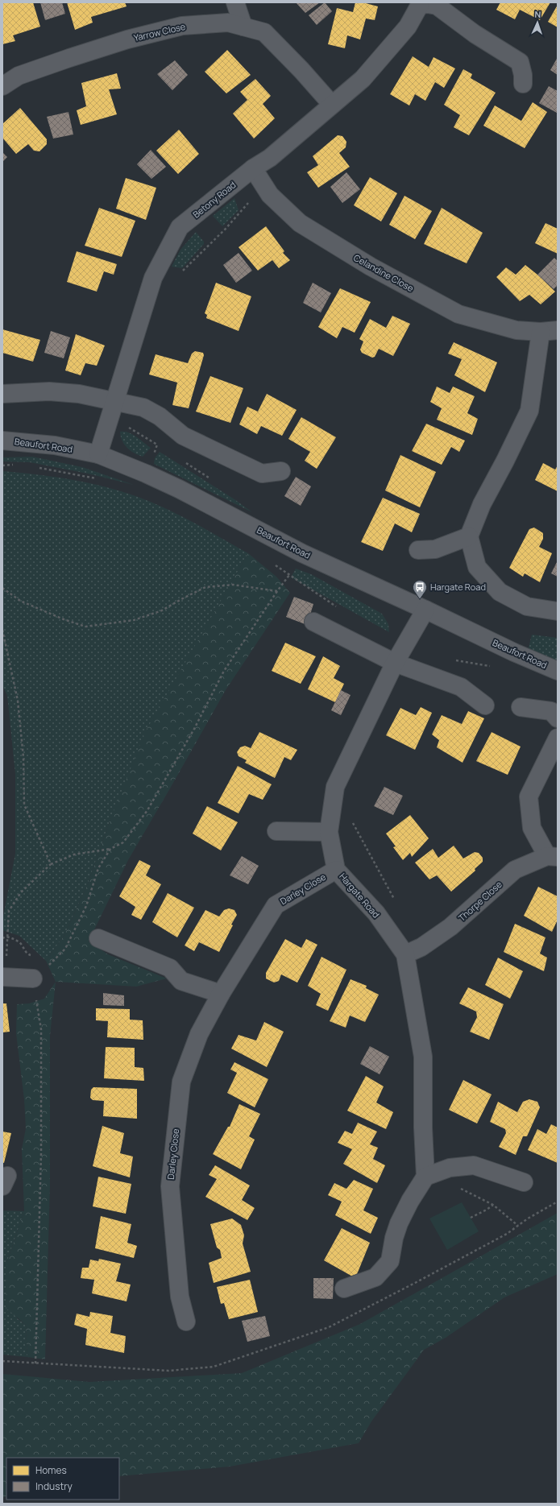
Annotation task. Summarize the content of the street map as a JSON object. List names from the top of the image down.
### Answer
{
  "streets": {
    "street": [
      "Yarrow Close",
      "Betony Road",
      "Celandine Close",
      "Beaufort Road",
      "Darley Close",
      "Hargate Road",
      "Thorpe Close"
    ]
  },
  "crossings": [
    ["Yarrow Close", "Betony Road"],
    ["Betony Road", "Celandine Close"],
    ["Betony Road", "Beaufort Road"],
    ["Beaufort Road", "Hargate Road"],
    ["Darley Close", "Hargate Road"],
    ["Hargate Road", "Thorpe Close"]
  ],
  "places": {
    "bus stop": ["Hargate Road"]
  },
  "legend": ["Homes", "Industry"],
  "north": "top"
}
